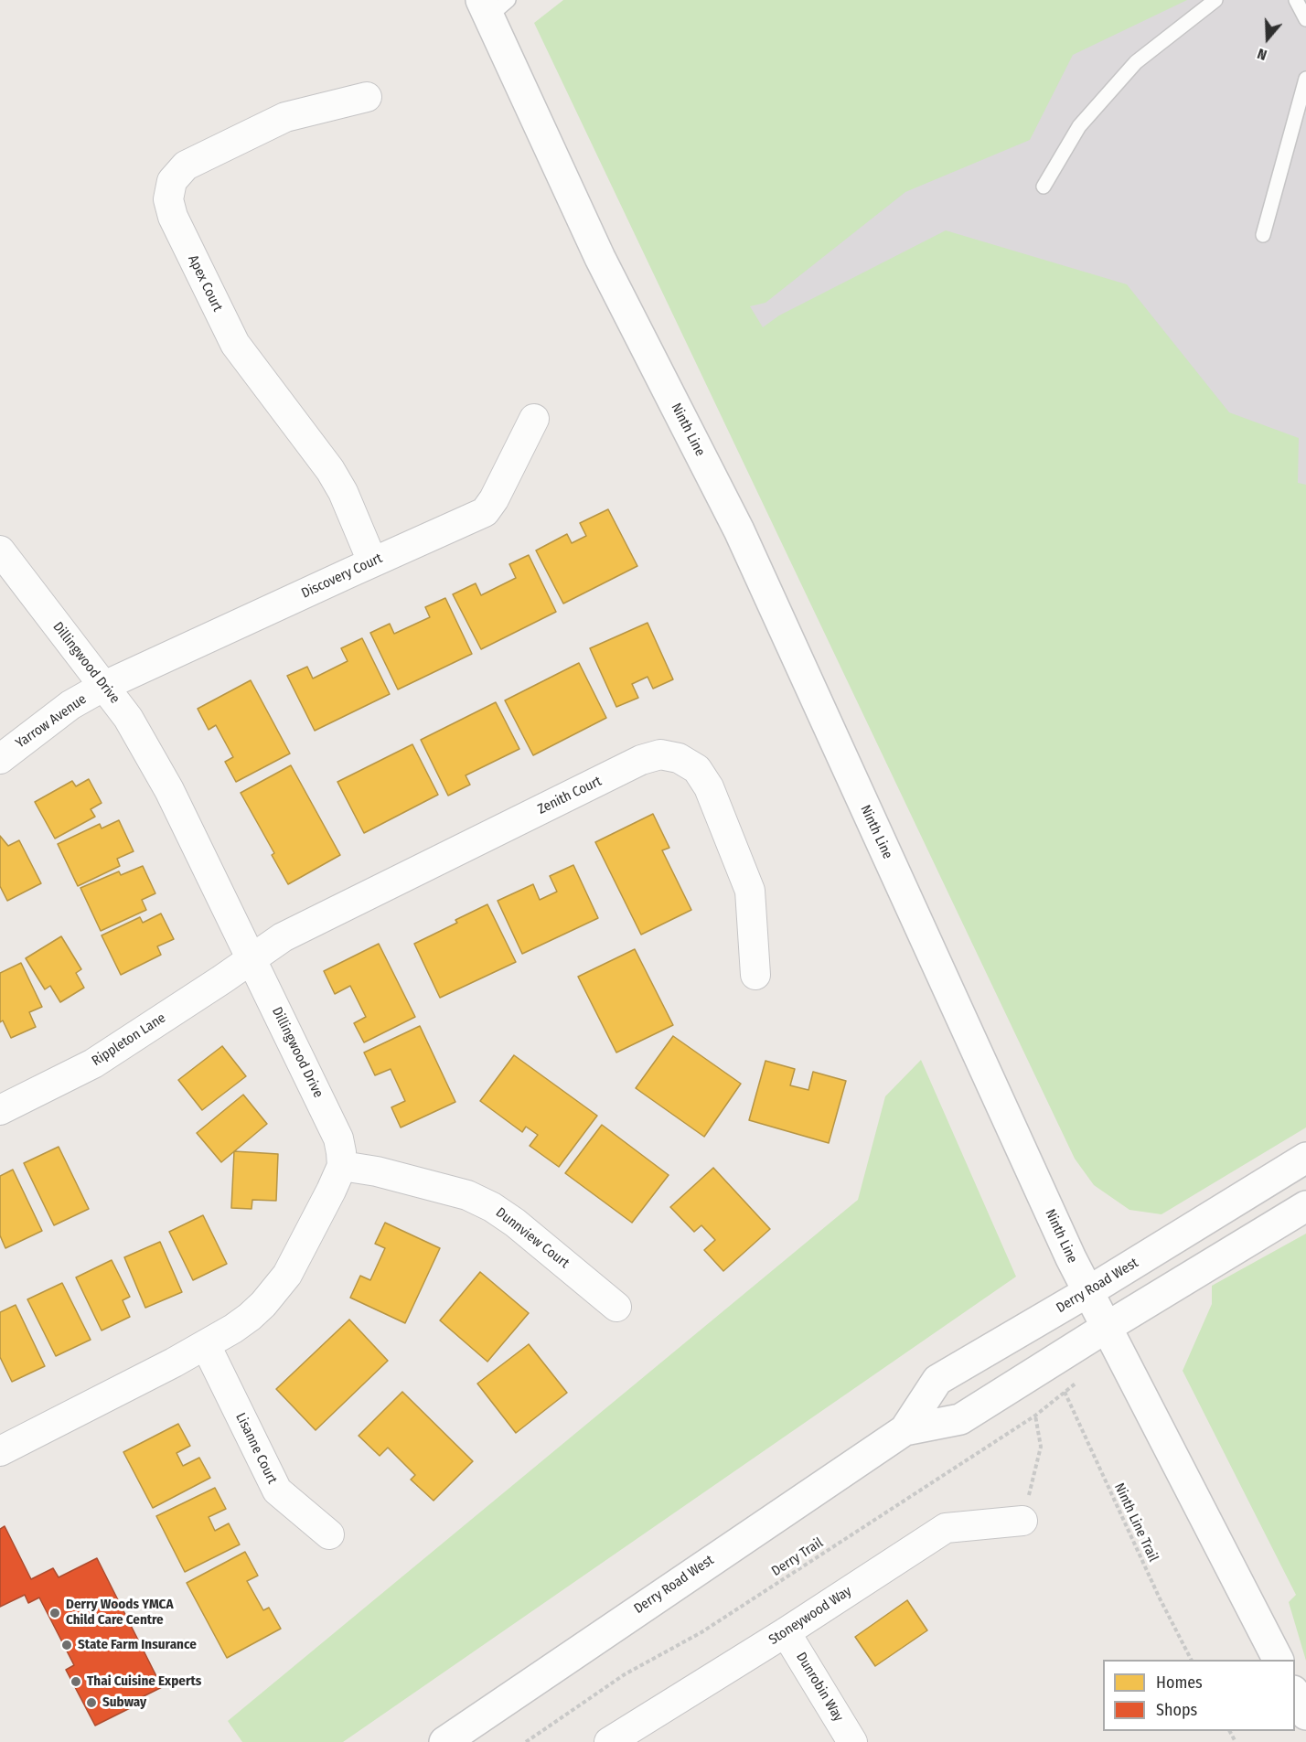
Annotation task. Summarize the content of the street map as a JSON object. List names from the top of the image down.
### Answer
{
  "streets": {
    "main road": ["Ninth Line", "Derry Road West"],
    "street": [
      "Apex Court",
      "Discovery Court",
      "Dillingwood Drive",
      "Yarrow Avenue",
      "Zenith Court",
      "Rippleton Lane",
      "Dunnview Court",
      "Lisanne Court",
      "Stoneywood Way",
      "Dunrobin Way"
    ],
    "path": ["Ninth Line Trail", "Derry Trail"]
  },
  "crossings": [
    ["Apex Court", "Discovery Court"],
    ["Ninth Line", "Derry Road West"],
    ["Discovery Court", "Dillingwood Drive"],
    ["Discovery Court", "Yarrow Avenue"],
    ["Dillingwood Drive", "Yarrow Avenue"],
    ["Dillingwood Drive", "Zenith Court"],
    ["Dillingwood Drive", "Rippleton Lane"],
    ["Dillingwood Drive", "Dunnview Court"],
    ["Zenith Court", "Rippleton Lane"],
    ["Ninth Line Trail", "Derry Trail"],
    ["Stoneywood Way", "Dunrobin Way"]
  ],
  "places": [
    "Derry Woods YMCA Child Care Centre",
    "State Farm Insurance",
    "Thai Cuisine Experts",
    "Subway"
  ],
  "legend": ["Homes", "Shops"],
  "north": "bottom"
}
